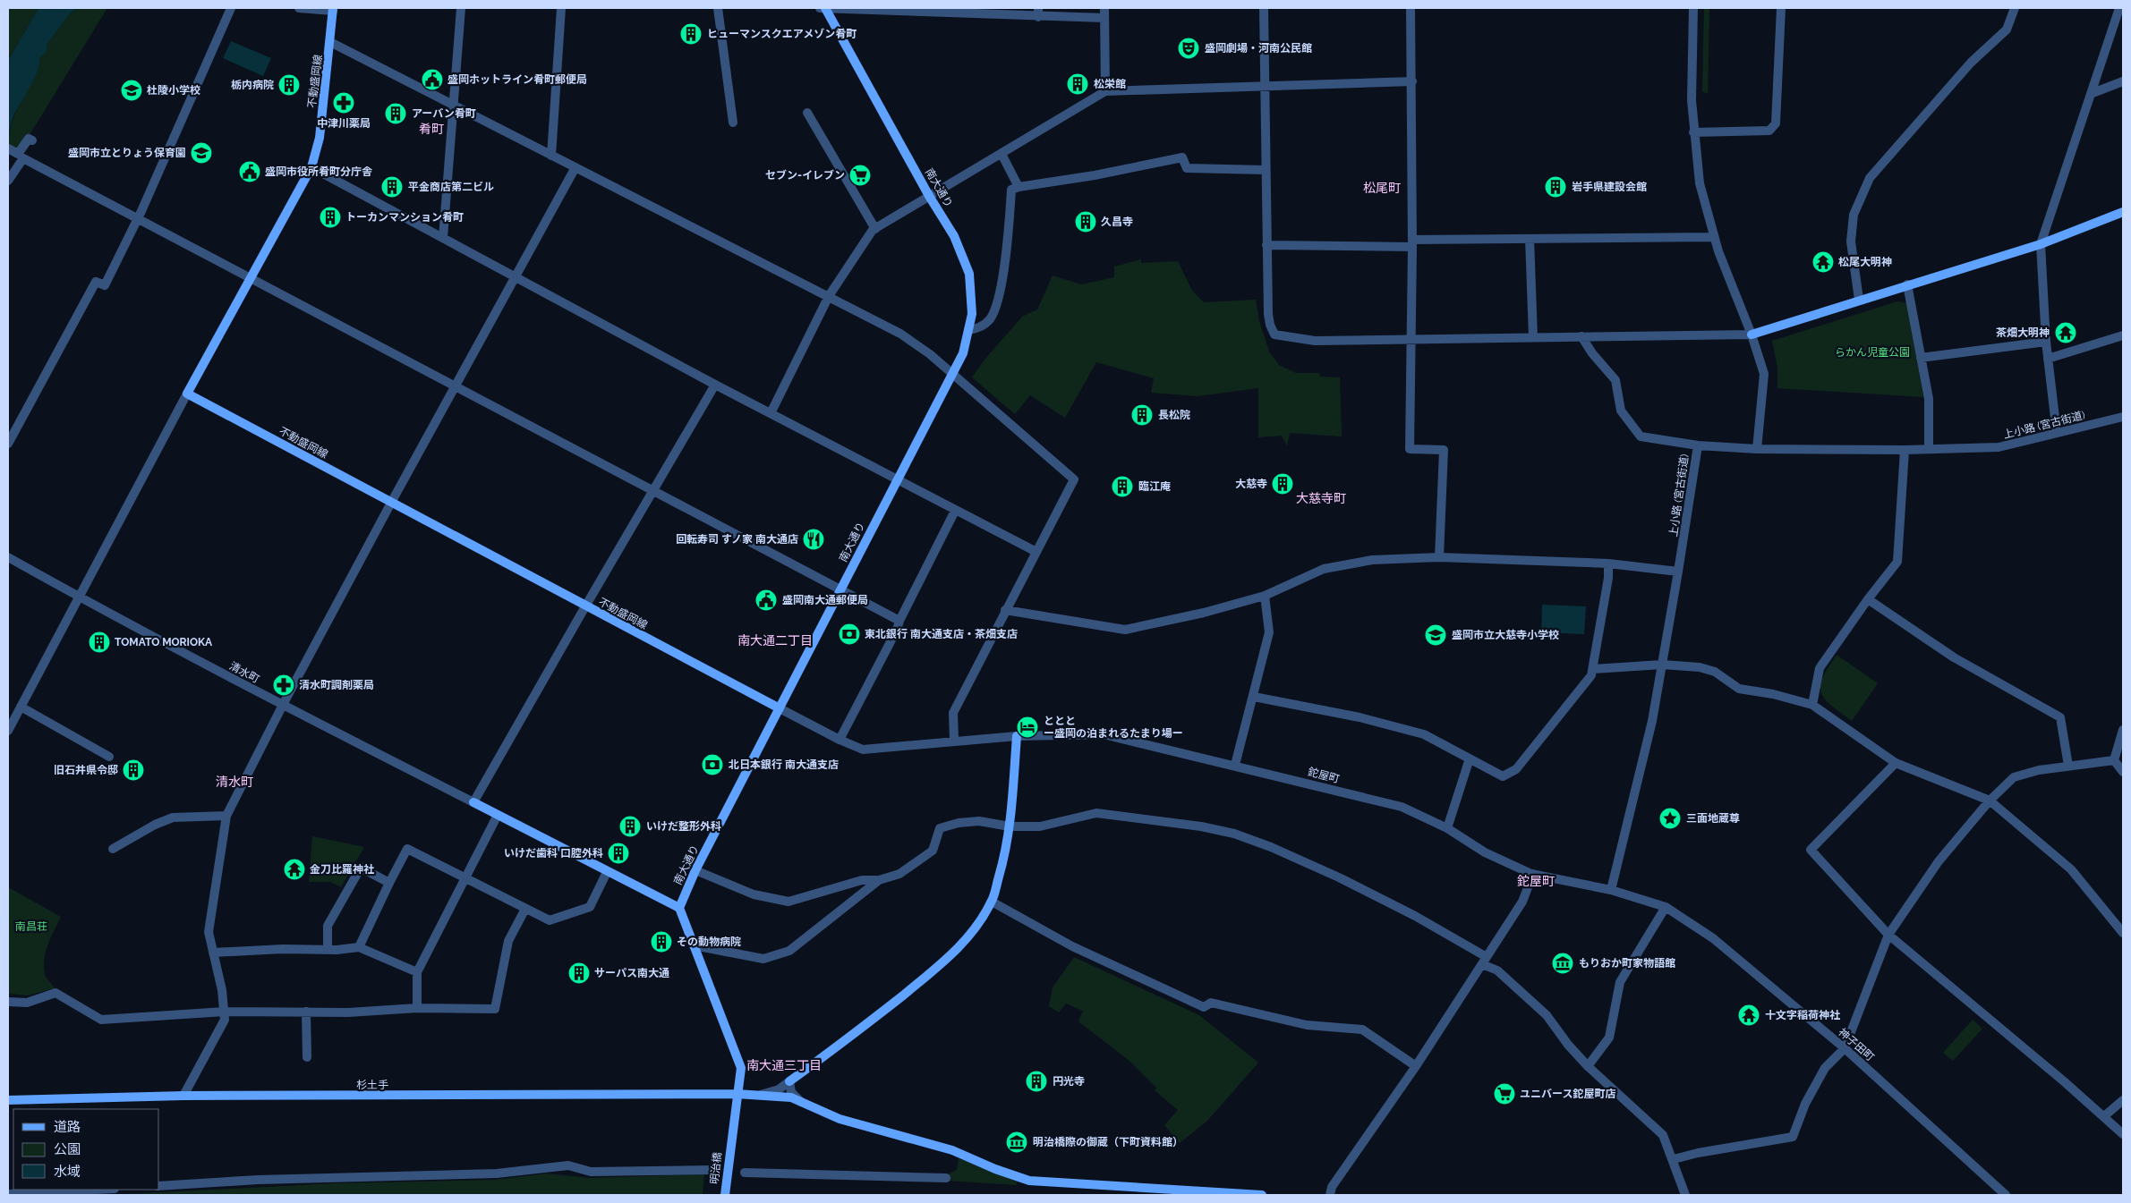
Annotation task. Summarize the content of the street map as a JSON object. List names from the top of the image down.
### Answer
{
  "streets": {
    "street": [
      "不動盛岡線",
      "南大通り",
      "上小路 (宮古街道)",
      "清水町",
      "鉈屋町",
      "神子田町",
      "杉土手",
      "明治橋"
    ]
  },
  "crossings": [
    ["不動盛岡線", "南大通り"],
    ["不動盛岡線", "鉈屋町"],
    ["南大通り", "鉈屋町"],
    ["上小路 (宮古街道)", "鉈屋町"],
    ["上小路 (宮古街道)", "神子田町"],
    ["鉈屋町", "神子田町"],
    ["杉土手", "明治橋"]
  ],
  "districts": [
    "肴町",
    "松尾町",
    "大慈寺町",
    "南大通二丁目",
    "清水町",
    "鉈屋町",
    "南大通三丁目"
  ],
  "parks": ["らかん児童公園", "南昌荘"],
  "places": {
    "building": [
      "ヒューマンスクエアメゾン肴町",
      "松栄館",
      "栃内病院",
      "アーバン肴町",
      "平金商店第二ビル",
      "岩手県建設会館",
      "トーカンマンション肴町",
      "久昌寺",
      "長松院",
      "大慈寺",
      "臨江庵",
      "TOMATO MORIOKA",
      "旧石井県令邸",
      "いけだ整形外科",
      "いけだ歯科 口腔外科",
      "その動物病院",
      "サーパス南大通",
      "円光寺"
    ],
    "theatre": ["盛岡劇場・河南公民館"],
    "public building": ["盛岡ホットライン肴町郵便局", "盛岡市役所肴町分庁舎", "盛岡南大通郵便局"],
    "school or university": ["杜陵小学校", "盛岡市立とりょう保育園", "盛岡市立大慈寺小学校"],
    "pharmacy": ["中津川薬局", "清水町調剤薬局"],
    "supermarket": ["セブン-イレブン", "ユニバース鉈屋町店"],
    "temple": [
      "松尾大明神",
      "茶畑大明神",
      "金刀比羅神社",
      "十文字稲荷神社"
    ],
    "restaurant": ["回転寿司 すノ家 南大通店"],
    "bank": ["東北銀行 南大通支店・茶畑支店", "北日本銀行 南大通支店"],
    "hotel": ["ととと ー盛岡の泊まれるたまり場ー"],
    "place": ["三面地蔵尊"],
    "museum": ["もりおか町家物語館", "明治橋際の御蔵（下町資料館）"]
  },
  "legend": ["道路", "公園", "水域"]
}
